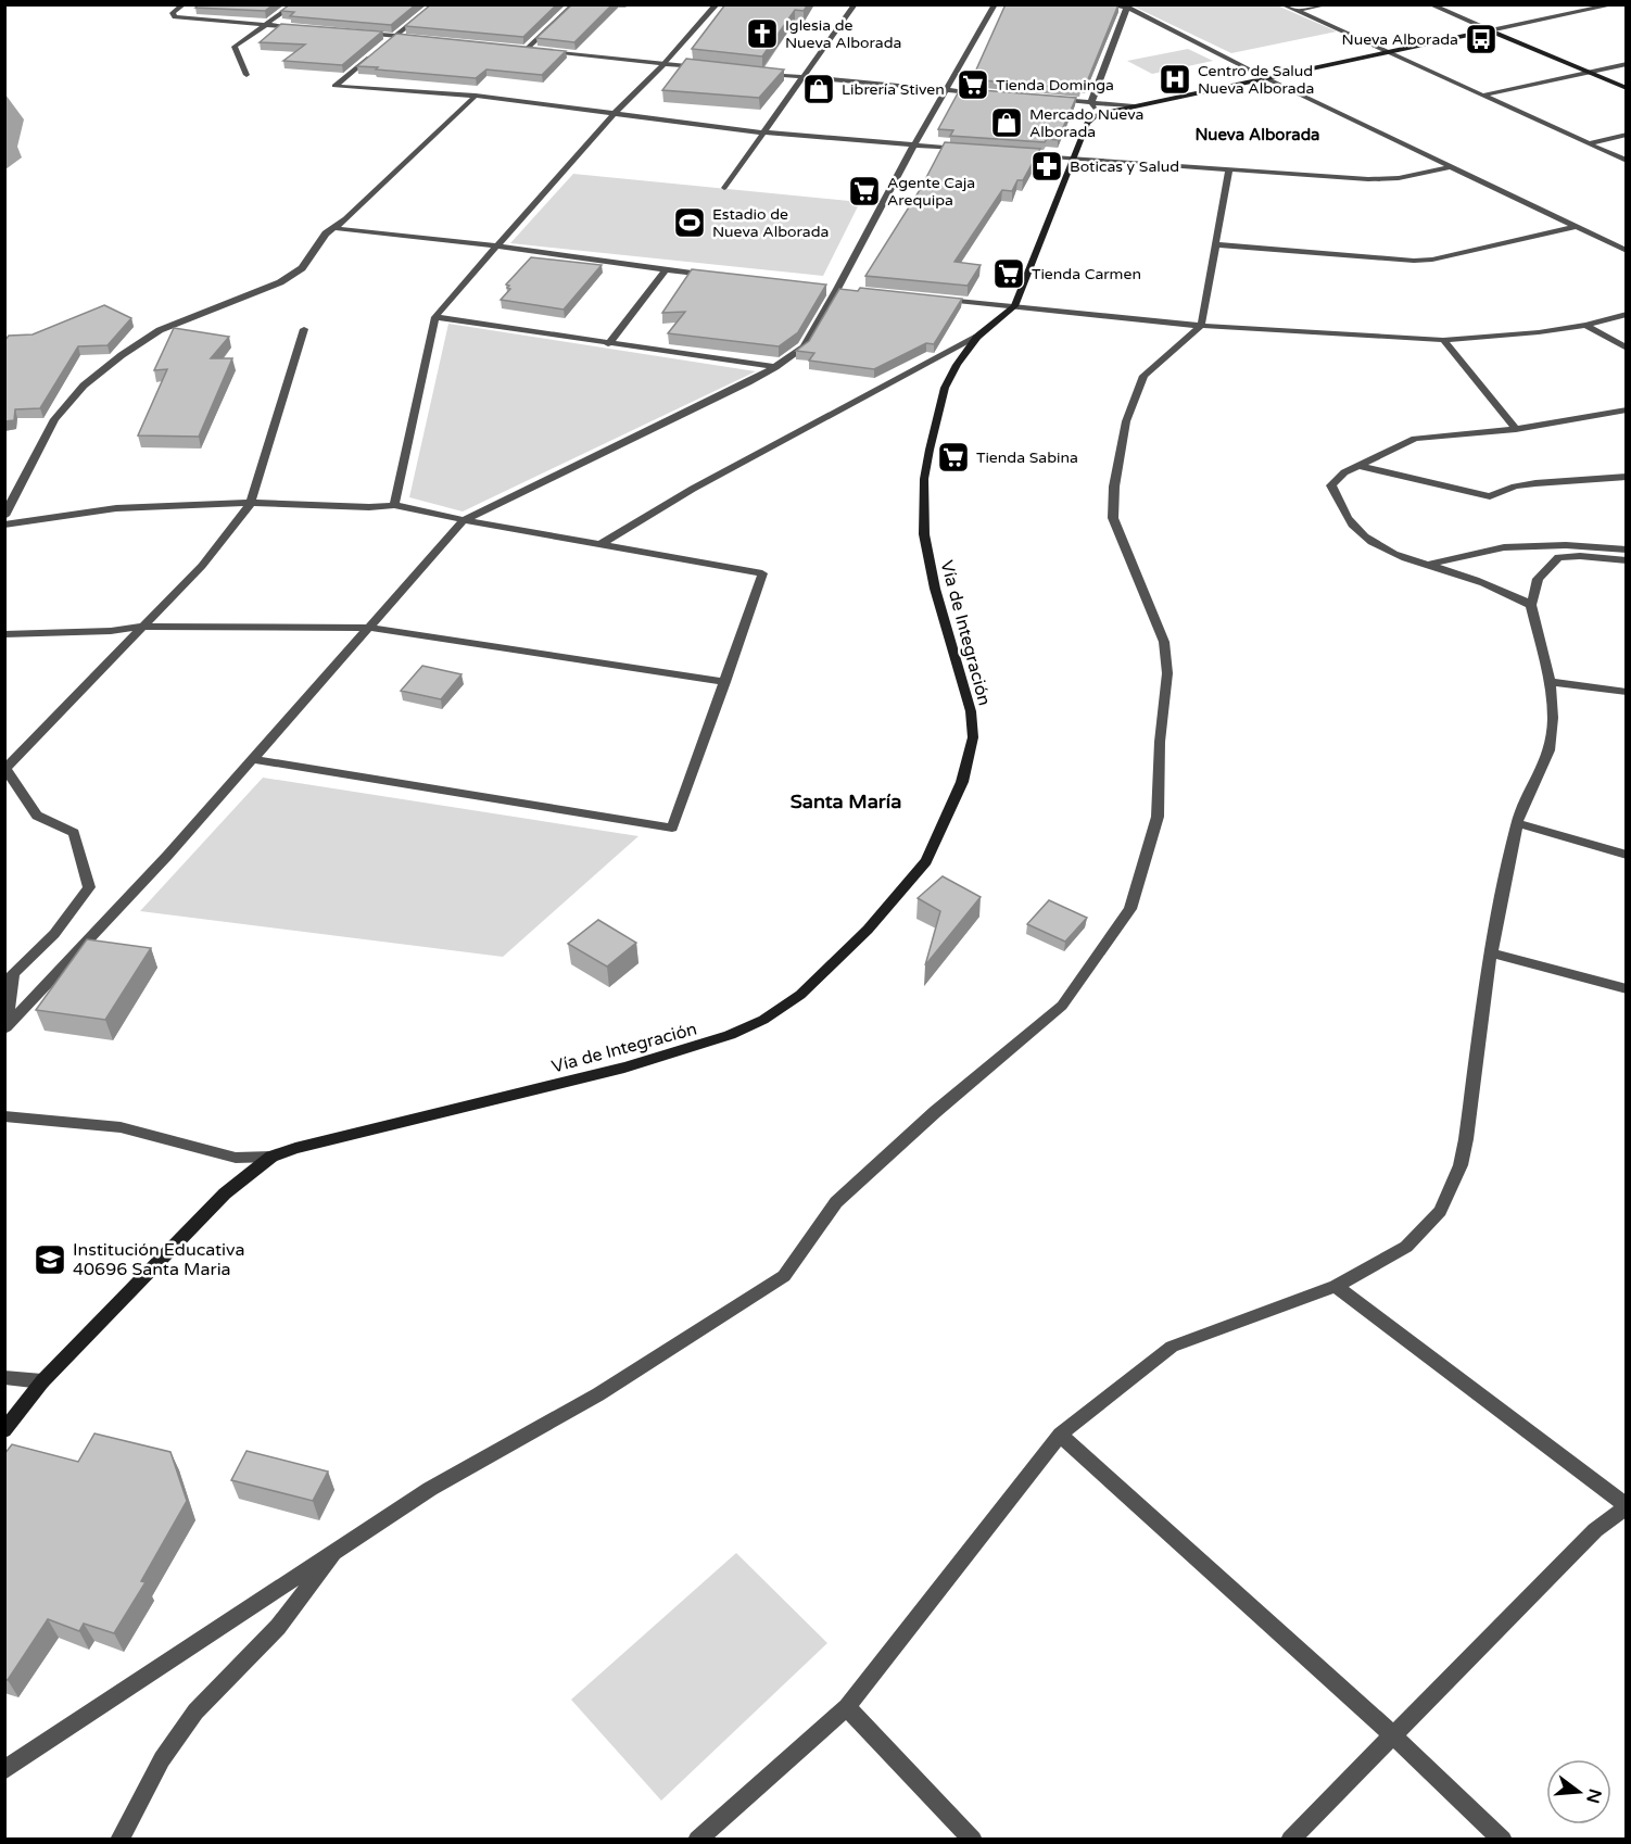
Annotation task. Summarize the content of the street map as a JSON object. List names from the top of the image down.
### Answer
{
  "streets": {
    "main road": ["Vía de Integración"]
  },
  "districts": ["Nueva Alborada", "Santa María"],
  "places": {
    "church": ["Iglesia de Nueva Alborada"],
    "bus stop": ["Nueva Alborada"],
    "hospital": ["Centro de Salud Nueva Alborada"],
    "supermarket": [
      "Tienda Dominga",
      "Agente Caja Arequipa",
      "Tienda Carmen",
      "Tienda Sabina"
    ],
    "shop": ["Librería Stiven", "Mercado Nueva Alborada"],
    "pharmacy": ["Boticas y Salud"],
    "sports": ["Estadio de Nueva Alborada"],
    "school or university": ["Institución Educativa 40696 Santa Maria"]
  },
  "north": "right"
}
